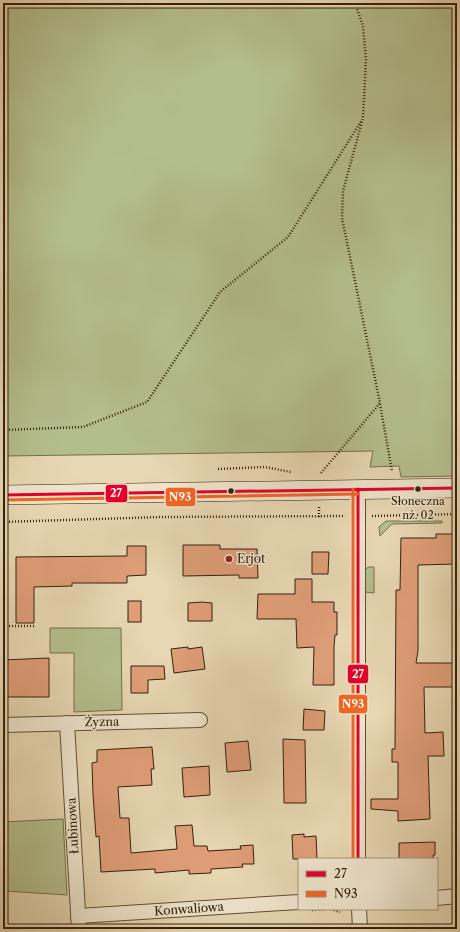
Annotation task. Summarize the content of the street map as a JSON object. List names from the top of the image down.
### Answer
{
  "streets": {
    "street": ["Żyzna", "Łubinowa", "Konwaliowa"]
  },
  "crossings": [
    ["Żyzna", "Łubinowa"],
    ["Łubinowa", "Konwaliowa"]
  ],
  "places": ["Słoneczna nż. 02", "Erjot"],
  "lines": ["transit line 27", "transit line N93"],
  "legend": ["27", "N93"]
}
